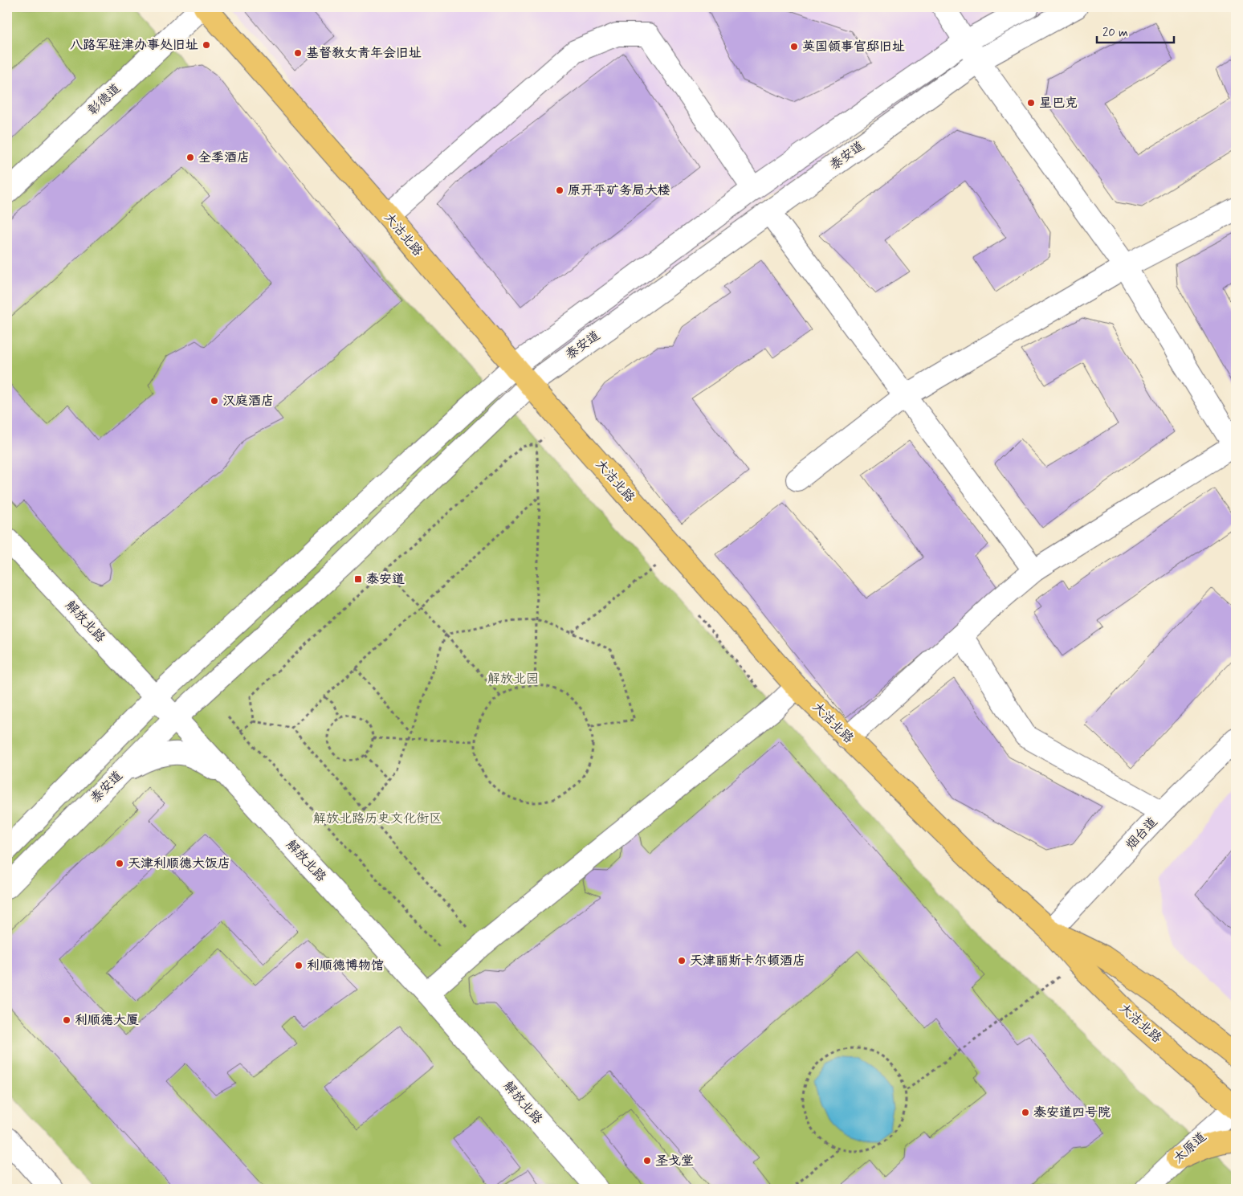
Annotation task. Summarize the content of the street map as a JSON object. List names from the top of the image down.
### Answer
{
  "streets": {
    "main road": ["大沽北路"],
    "street": [
      "彰德道",
      "泰安道",
      "解放北路",
      "烟台道",
      "太原道"
    ]
  },
  "crossings": [
    ["彰德道", "大沽北路"],
    ["泰安道", "大沽北路"],
    ["泰安道", "解放北路"],
    ["大沽北路", "烟台道"],
    ["大沽北路", "太原道"]
  ],
  "parks": ["解放北园", "解放北路历史文化街区"],
  "places": {
    "other": [
      "八路军驻津办事处旧址",
      "英国领事官邸旧址",
      "基督教女青年会旧址",
      "星巴克",
      "全季酒店",
      "原开平矿务局大楼",
      "汉庭酒店",
      "天津利顺德大饭店",
      "天津丽斯卡尔顿酒店",
      "利顺德博物馆",
      "利顺德大厦",
      "泰安道四号院",
      "圣戈堂"
    ],
    "transit": ["泰安道"]
  },
  "scale_bar": "20 m"
}
